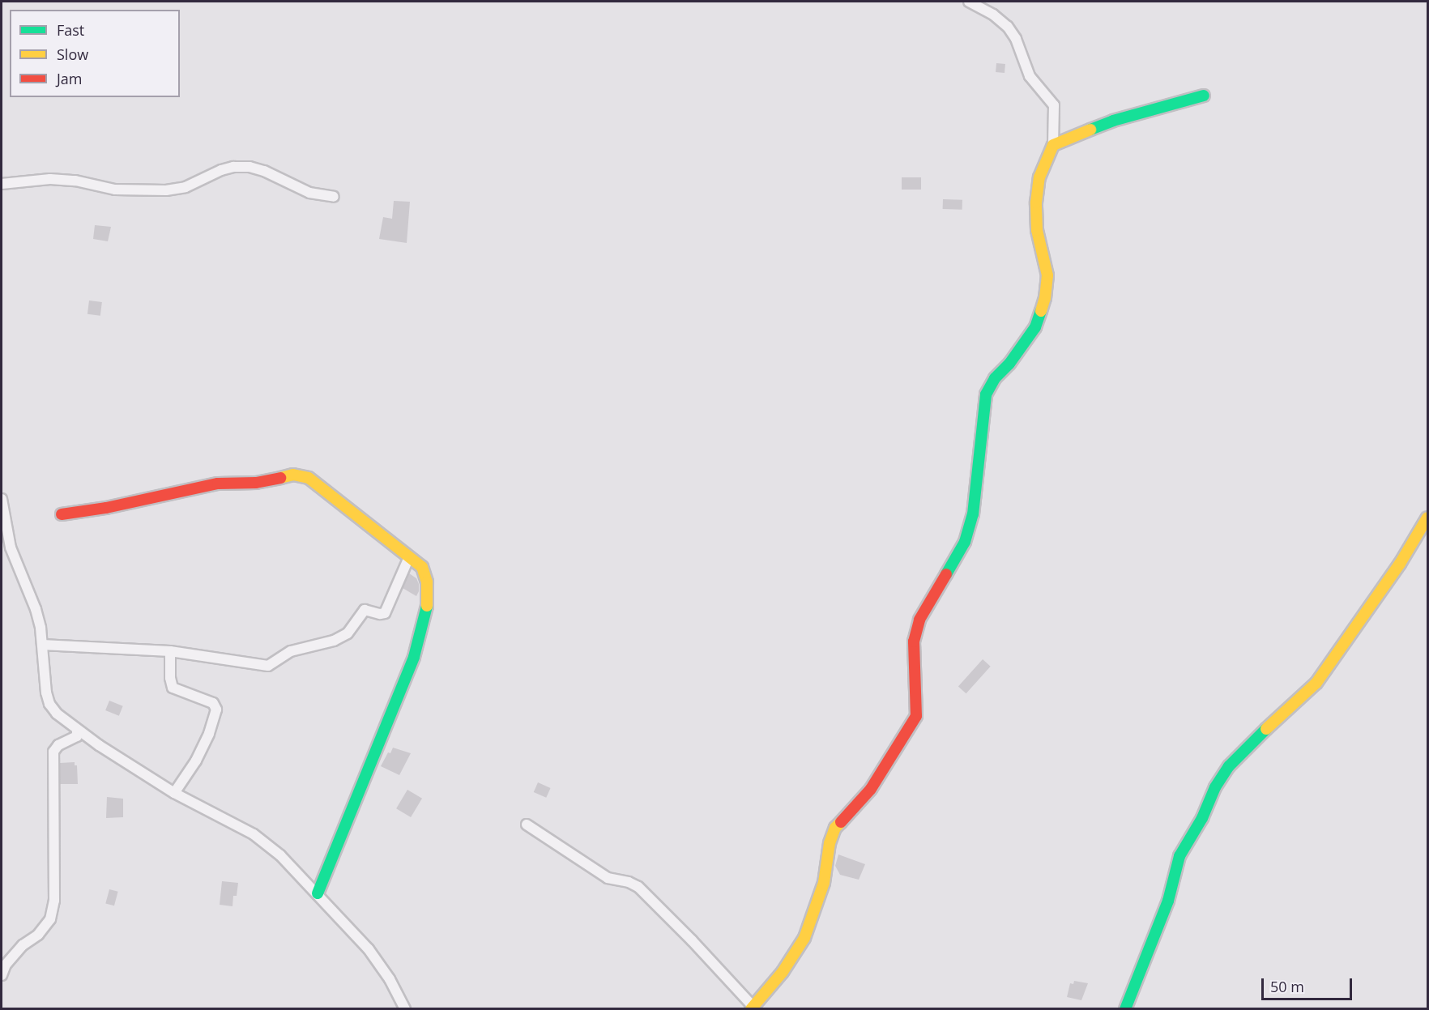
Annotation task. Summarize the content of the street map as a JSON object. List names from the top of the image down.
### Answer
{
  "legend": ["Fast", "Slow", "Jam"],
  "scale_bar": "50 m"
}
